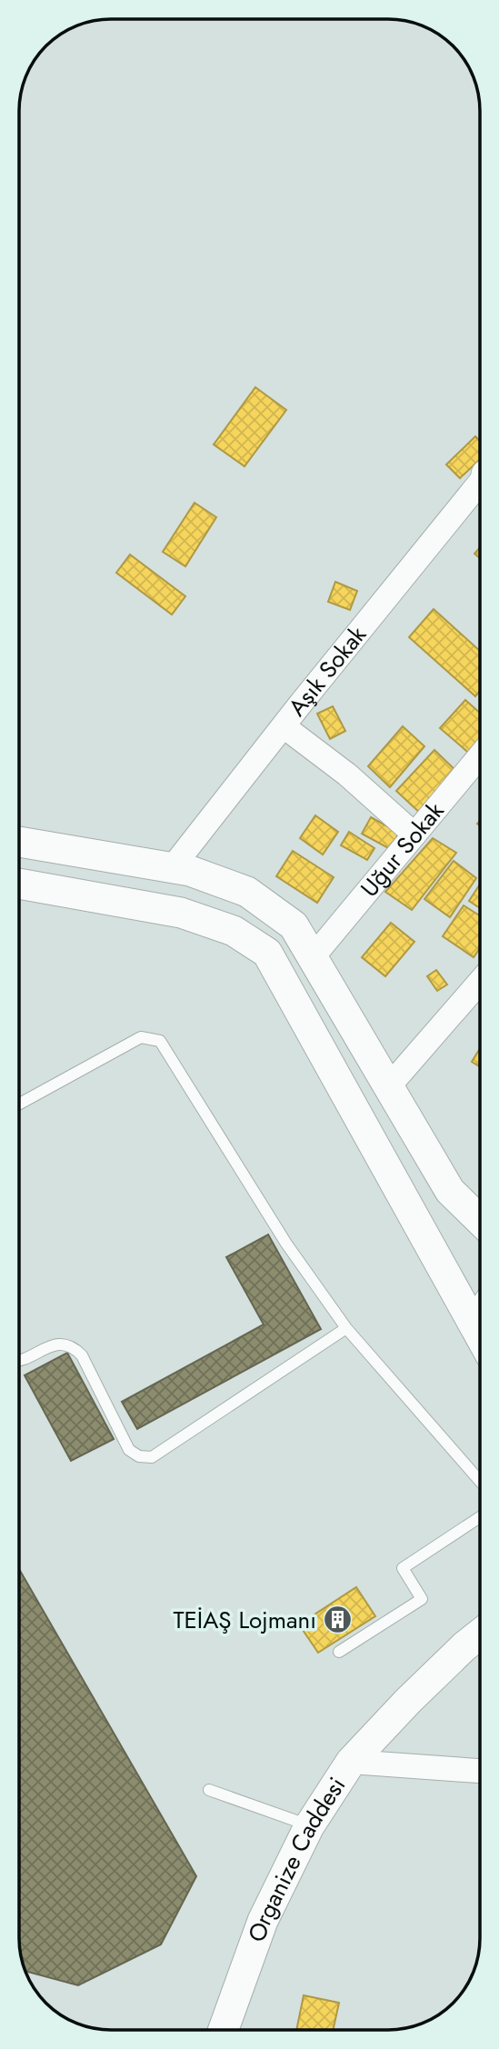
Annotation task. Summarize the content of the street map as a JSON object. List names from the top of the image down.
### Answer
{
  "streets": {
    "street": ["Aşık Sokak", "Uğur Sokak", "Organize Caddesi"]
  },
  "places": {
    "building": ["TEİAŞ Lojmanı"]
  }
}
